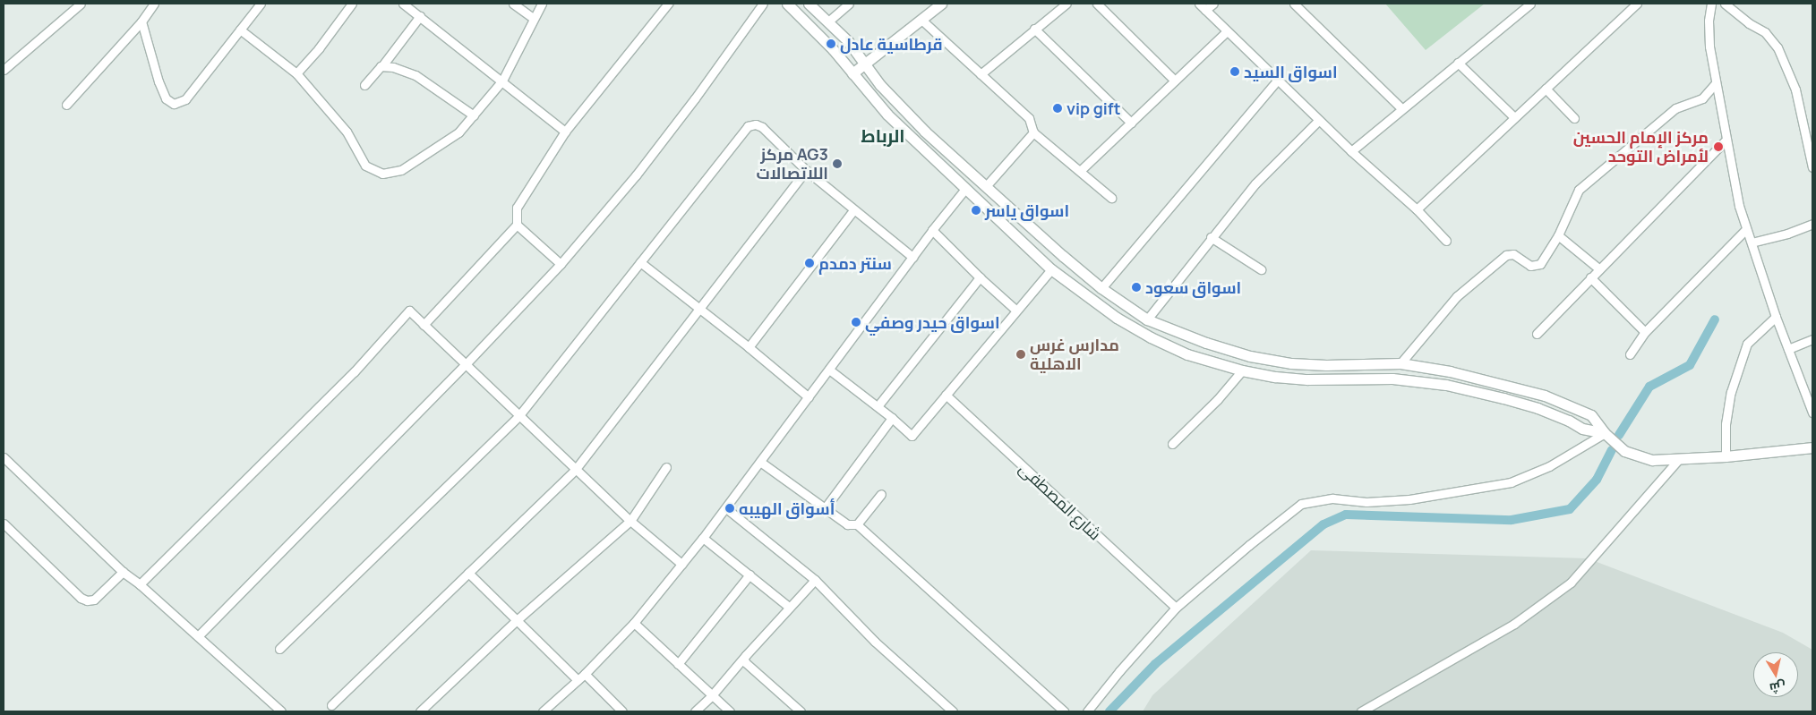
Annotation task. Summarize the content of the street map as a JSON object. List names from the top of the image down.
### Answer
{
  "streets": {
    "street": ["شارع المصطفى"]
  },
  "districts": ["الرباط"],
  "places": [
    "قرطاسية عادل",
    "اسواق السيد",
    "vip gift",
    "مركز الإمام الحسين لأمراض التوحد",
    "مركز AG3 اللاتصالات",
    "اسواق ياسر",
    "سنتر دمدم",
    "اسواق سعود",
    "اسواق حيدر وصفي",
    "مدارس غرس الاهلية",
    "أسواق الهيبه"
  ],
  "north": "bottom"
}
